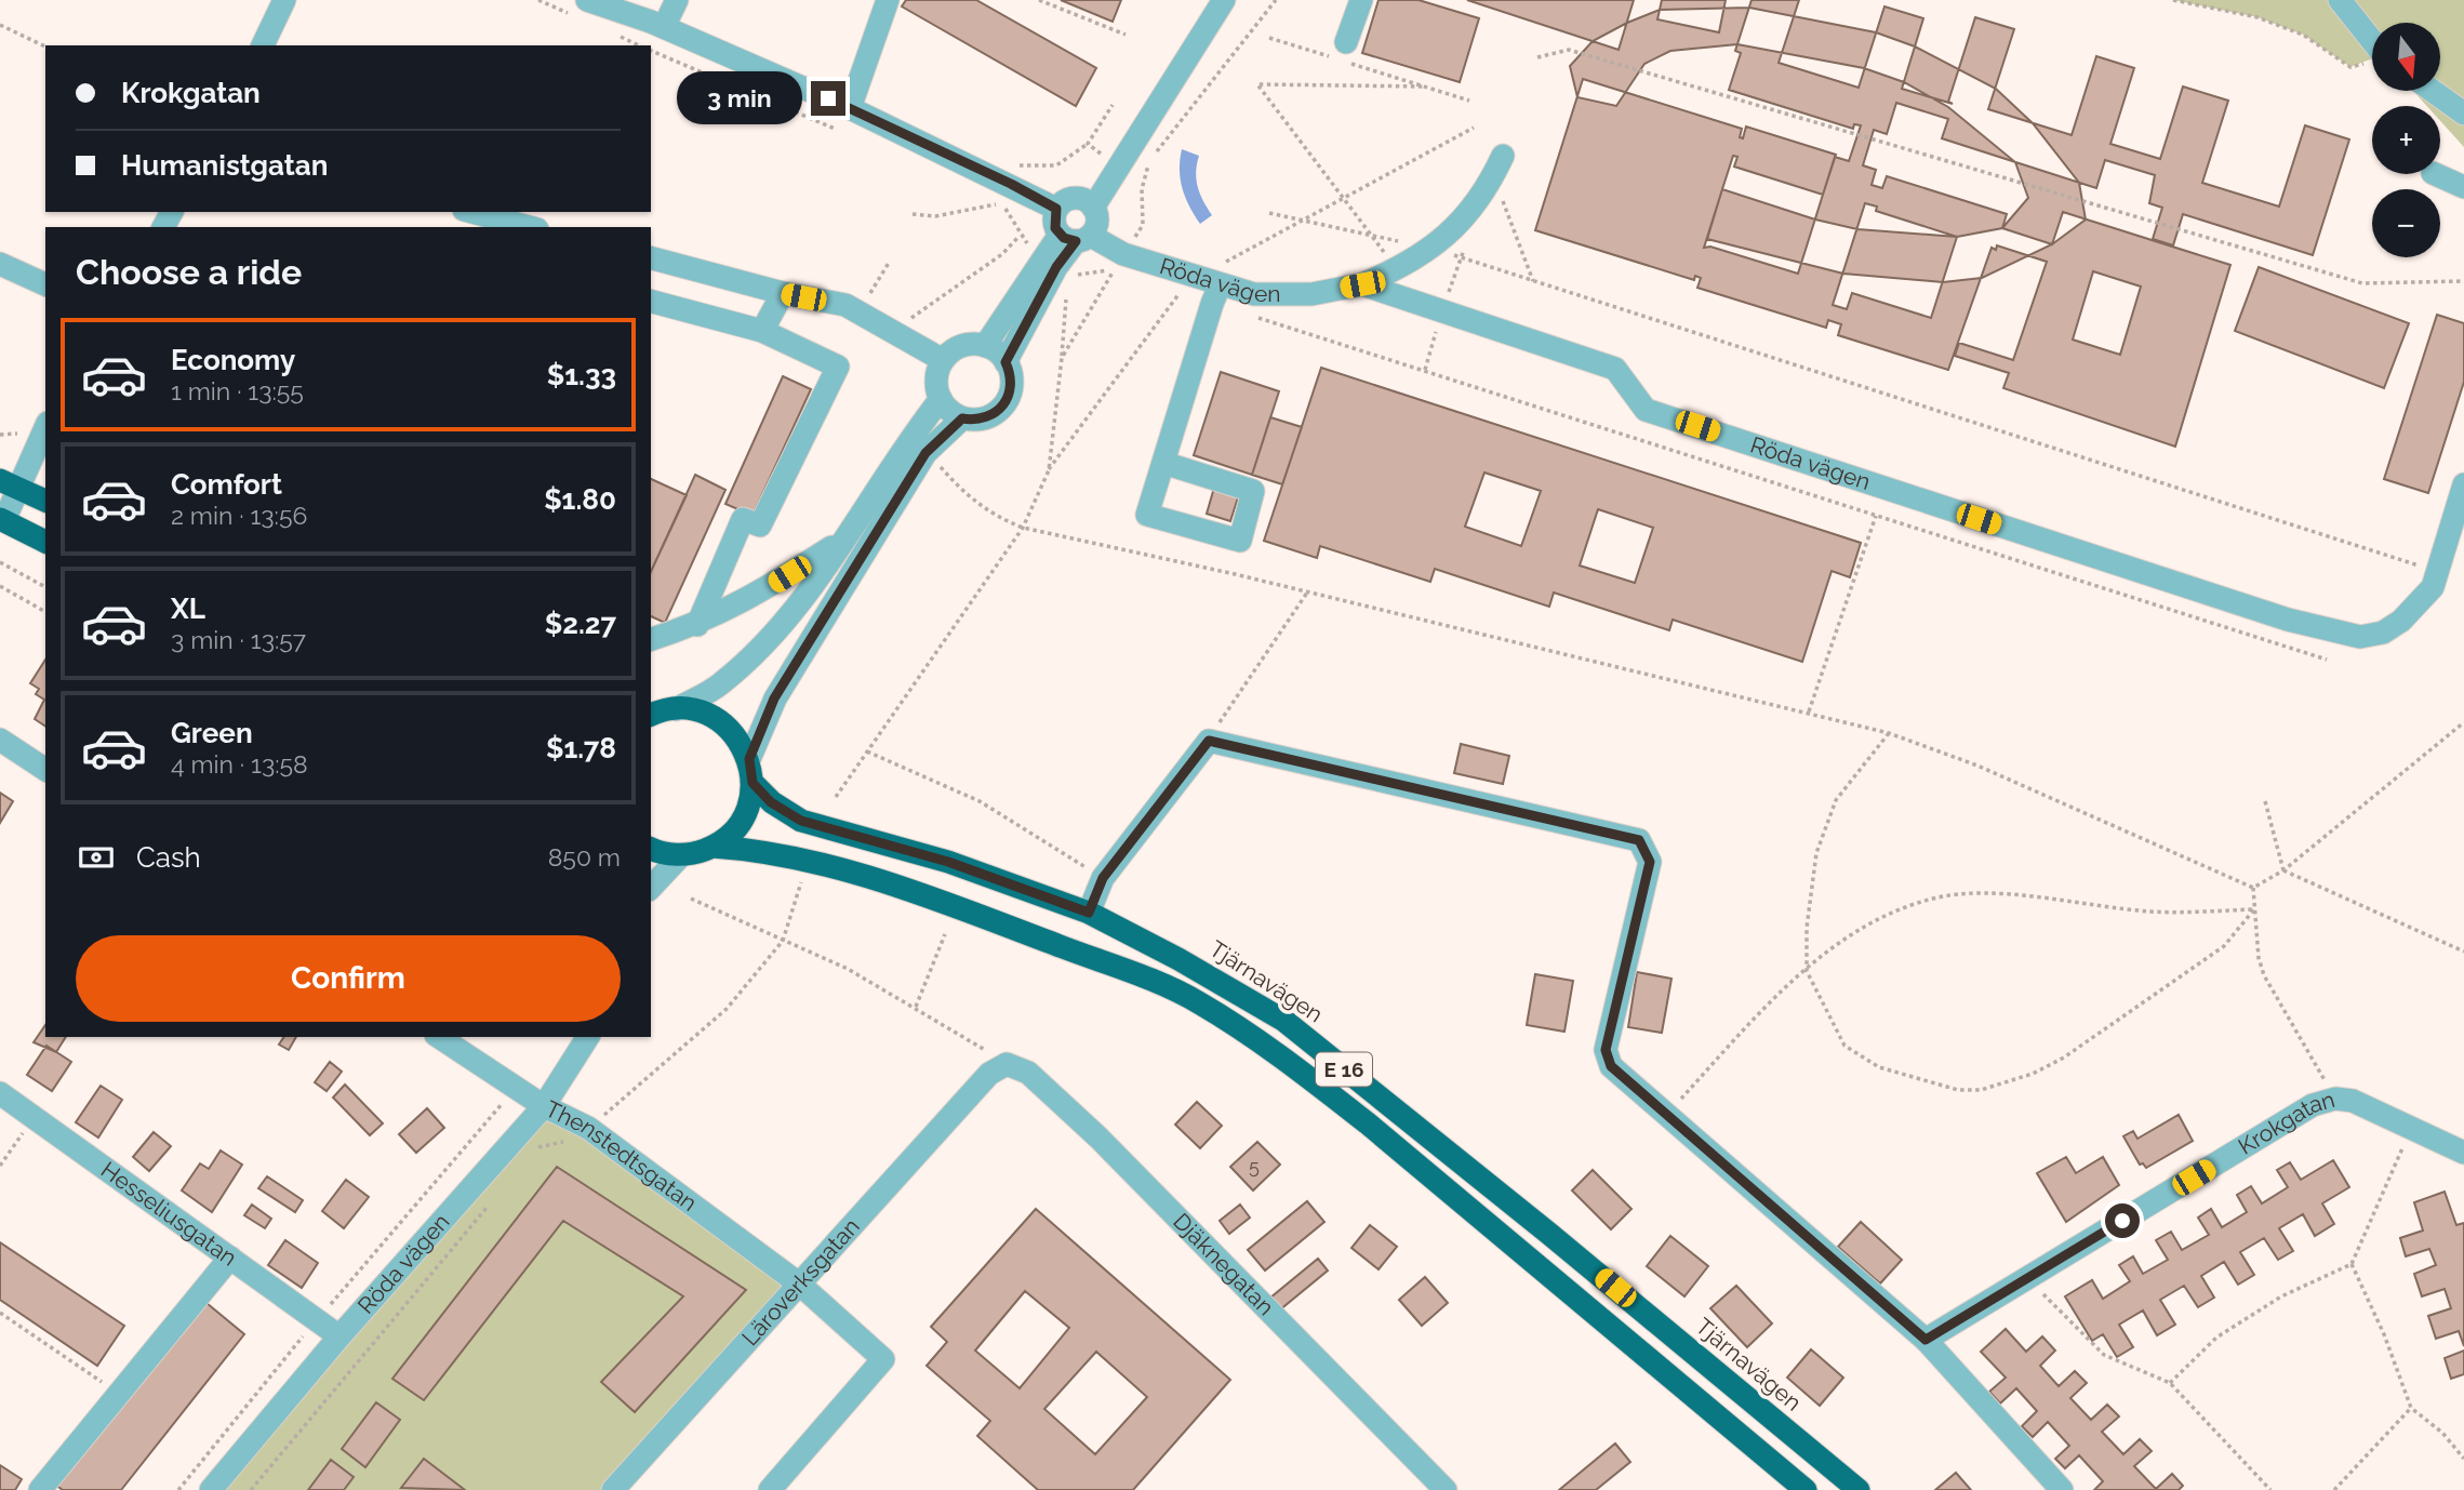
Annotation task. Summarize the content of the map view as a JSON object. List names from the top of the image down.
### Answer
{
  "streets": {
    "highway": ["Tjärnavägen", "E 16"],
    "street": [
      "Röda vägen",
      "Krokgatan",
      "Thenstedtsgatan",
      "Hesseliusgatan",
      "Djäknegatan",
      "Läroverksgatan"
    ]
  },
  "crossings": [
    ["Röda vägen", "Thenstedtsgatan"],
    ["Röda vägen", "Hesseliusgatan"],
    ["Thenstedtsgatan", "Läroverksgatan"],
    ["Djäknegatan", "Läroverksgatan"]
  ],
  "house_numbers": ["5"],
  "north": "bottom",
  "page": {
    "map_buttons": ["+", "−"],
    "banner": ["Krokgatan", "Humanistgatan"],
    "bubble": "3 min",
    "heading": "Choose a ride",
    "list": [
      {
        "name": "Economy",
        "note": "1 min · 13:55",
        "value": "$1.33"
      },
      {
        "name": "Comfort",
        "note": "2 min · 13:56",
        "value": "$1.80"
      },
      {
        "name": "XL",
        "note": "3 min · 13:57",
        "value": "$2.27"
      },
      {
        "name": "Green",
        "note": "4 min · 13:58",
        "value": "$1.78"
      }
    ],
    "pay": ["Cash", "850 m"],
    "buttons": "Confirm"
  }
}
